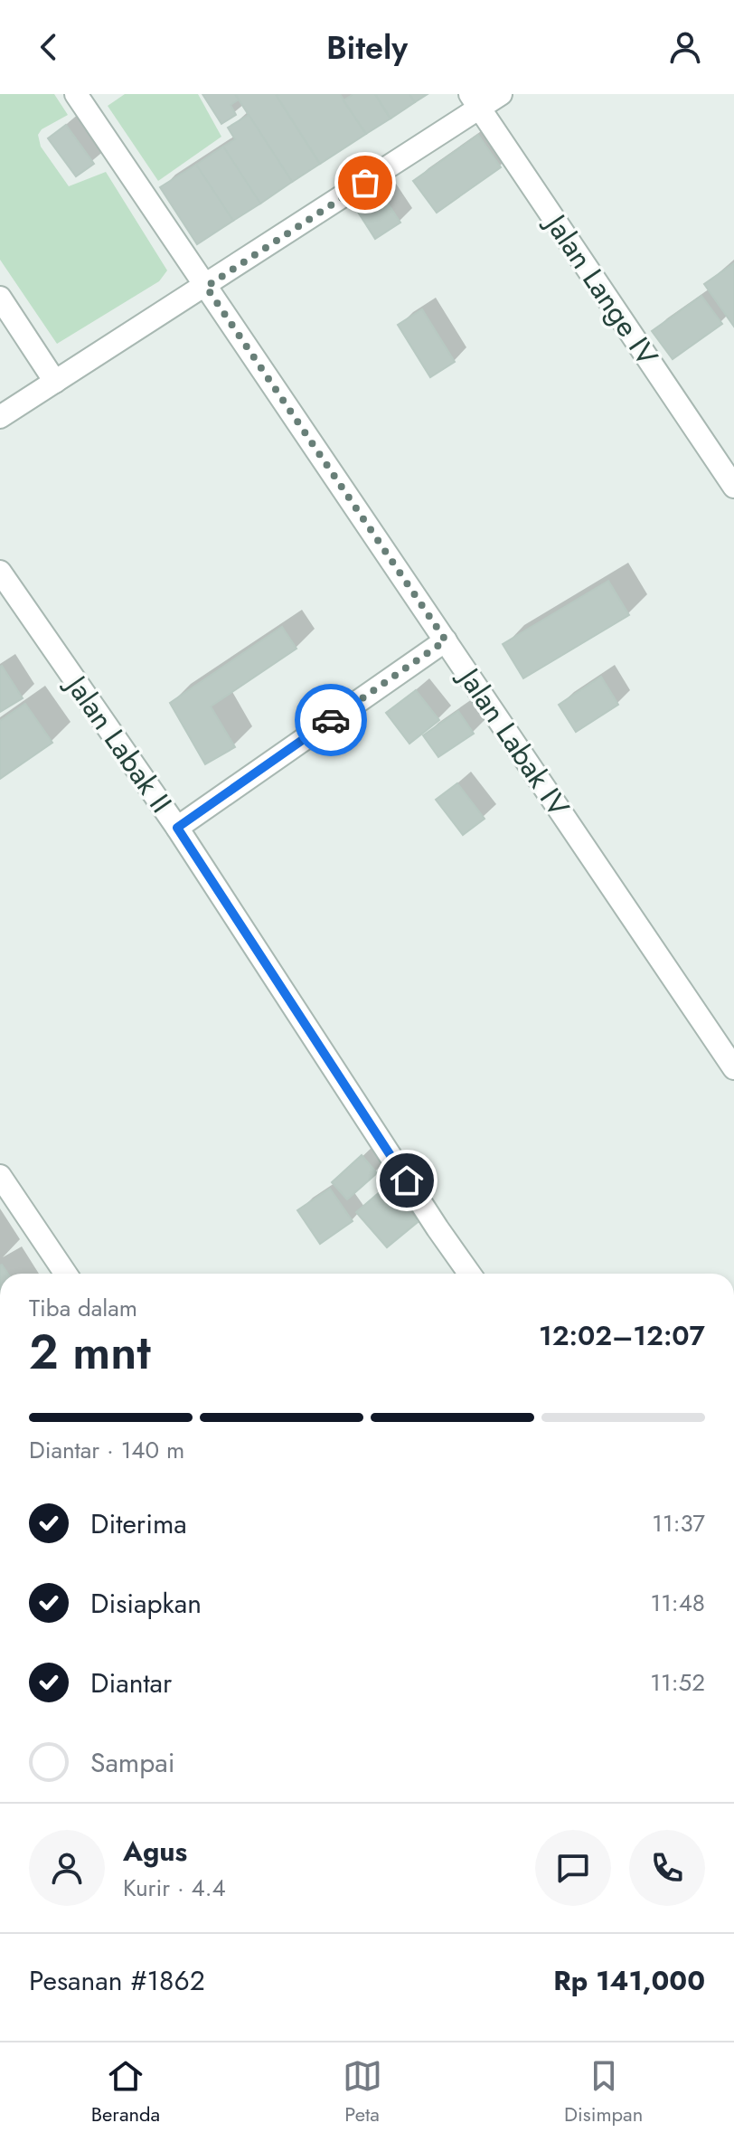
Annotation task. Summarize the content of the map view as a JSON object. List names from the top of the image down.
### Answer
{
  "streets": {
    "street": ["Jalan Lange IV", "Jalan Labak IV", "Jalan Labak II"]
  },
  "page": {
    "header": "Bitely",
    "heading": ["2 mnt", "Tiba dalam", "12:02–12:07"],
    "panel": [
      "Agus",
      "Kurir · 4.4",
      "Pesanan #1862",
      "Rp 141,000"
    ],
    "bar": "Diantar · 140 m",
    "list": [
      ["Diterima", "11:37"],
      ["Disiapkan", "11:48"],
      ["Diantar", "11:52"],
      "Sampai"
    ],
    "tabs": ["Beranda", "Peta", "Disimpan"]
  }
}
